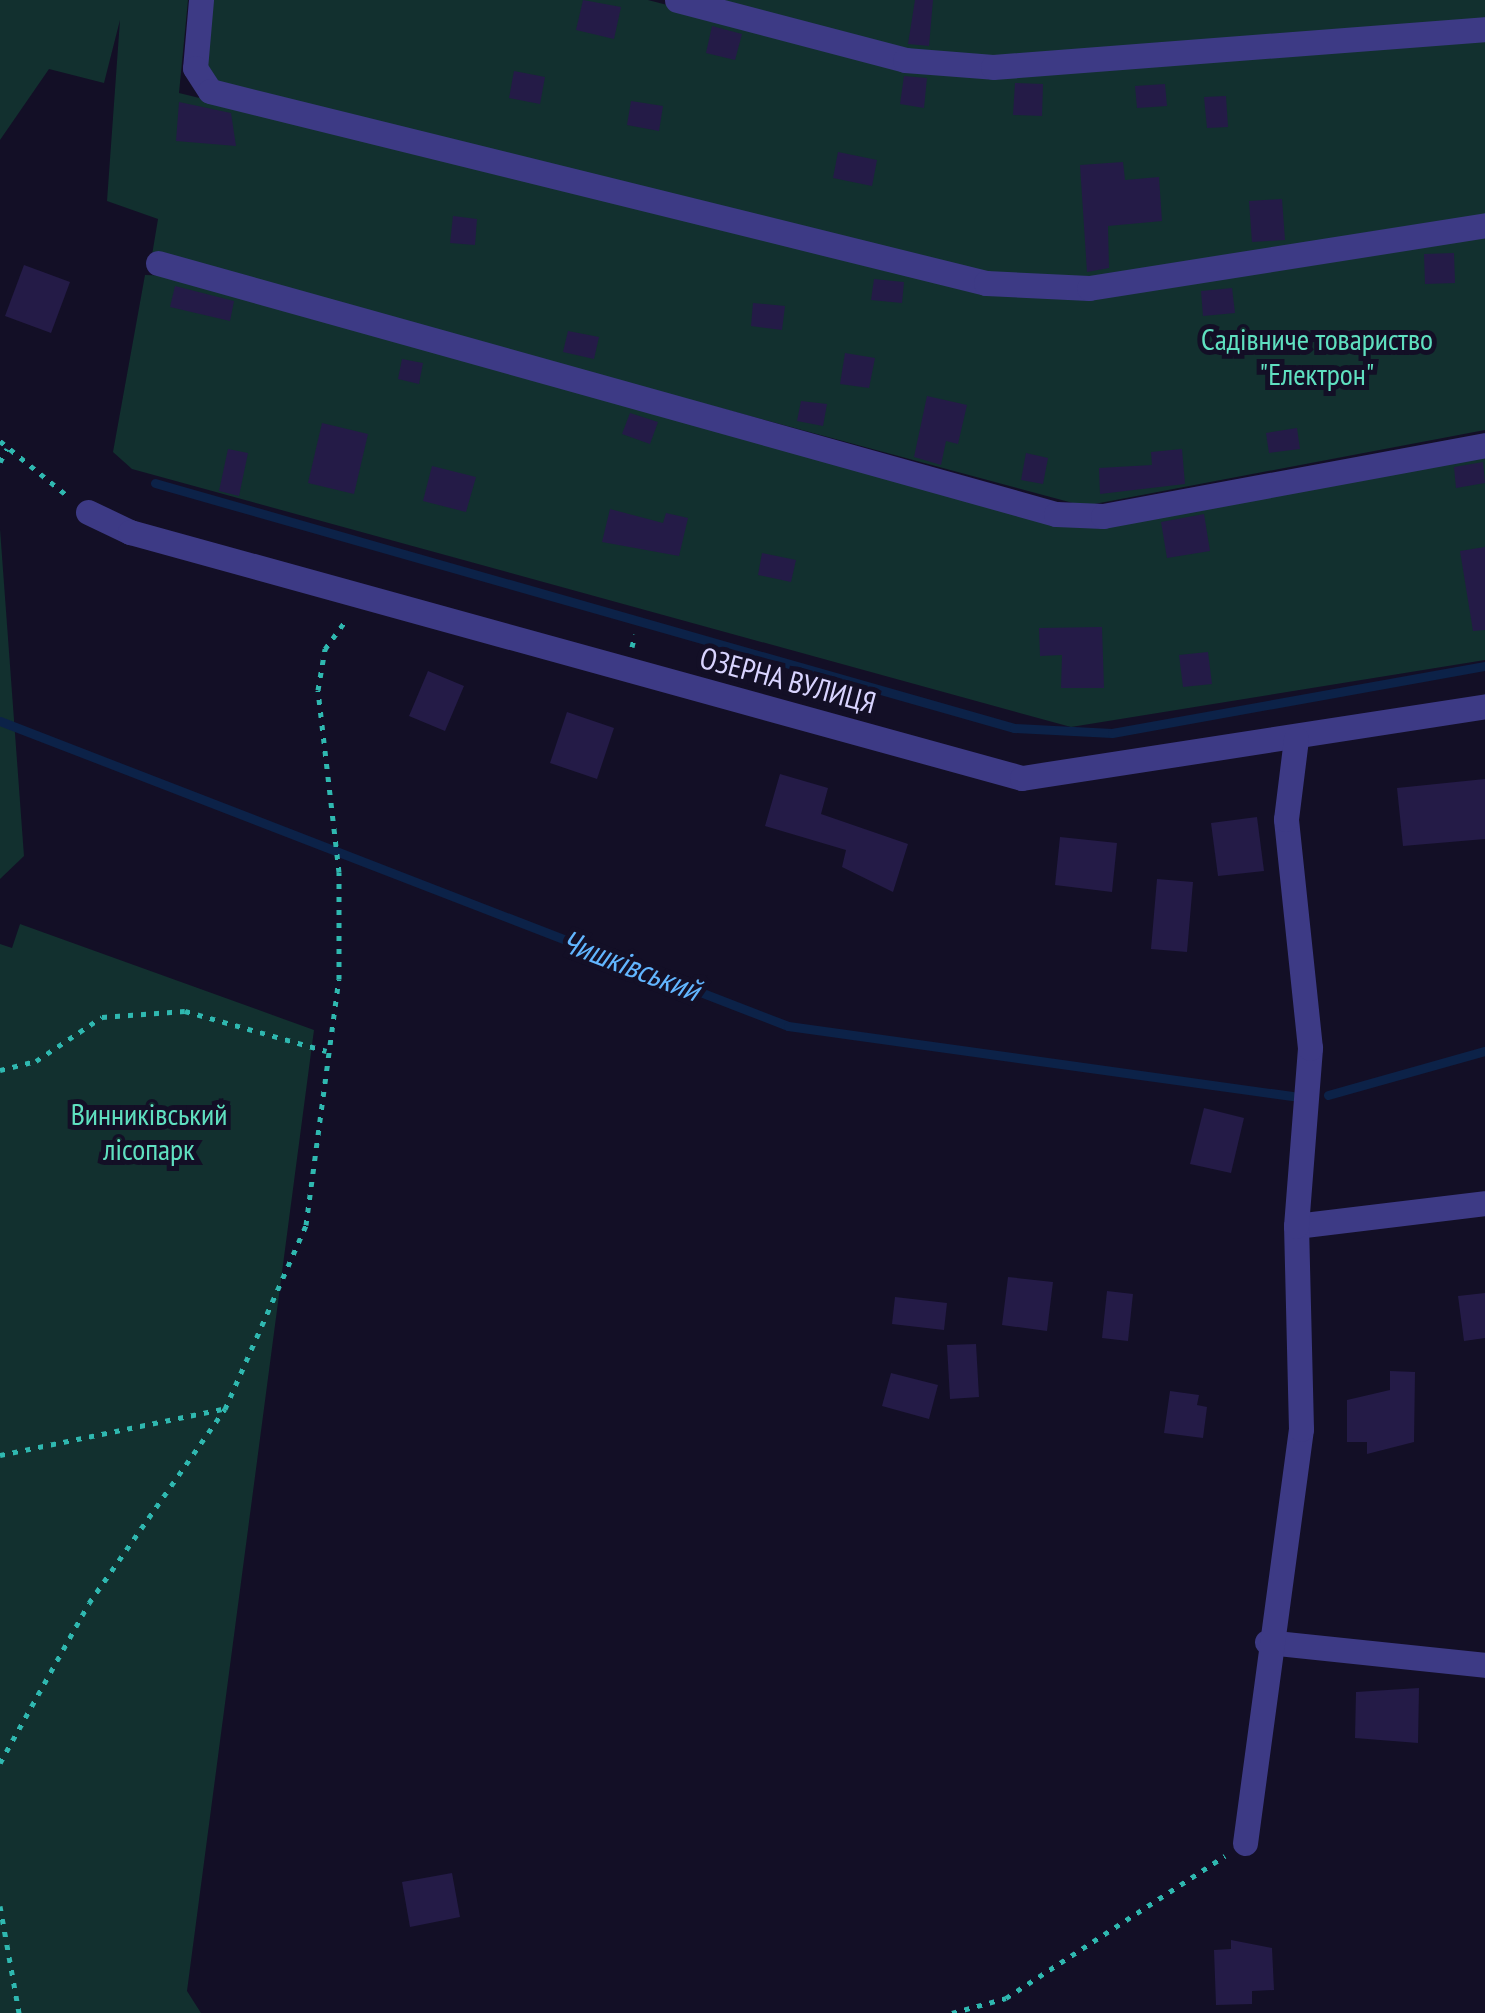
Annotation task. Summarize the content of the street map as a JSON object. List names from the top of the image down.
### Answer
{
  "streets": {
    "street": ["ОЗЕРНА ВУЛИЦЯ"]
  },
  "water": ["Чишківський"],
  "parks": ["Садівниче товариство \"Електрон\"", "Винниківський лісопарк"]
}
